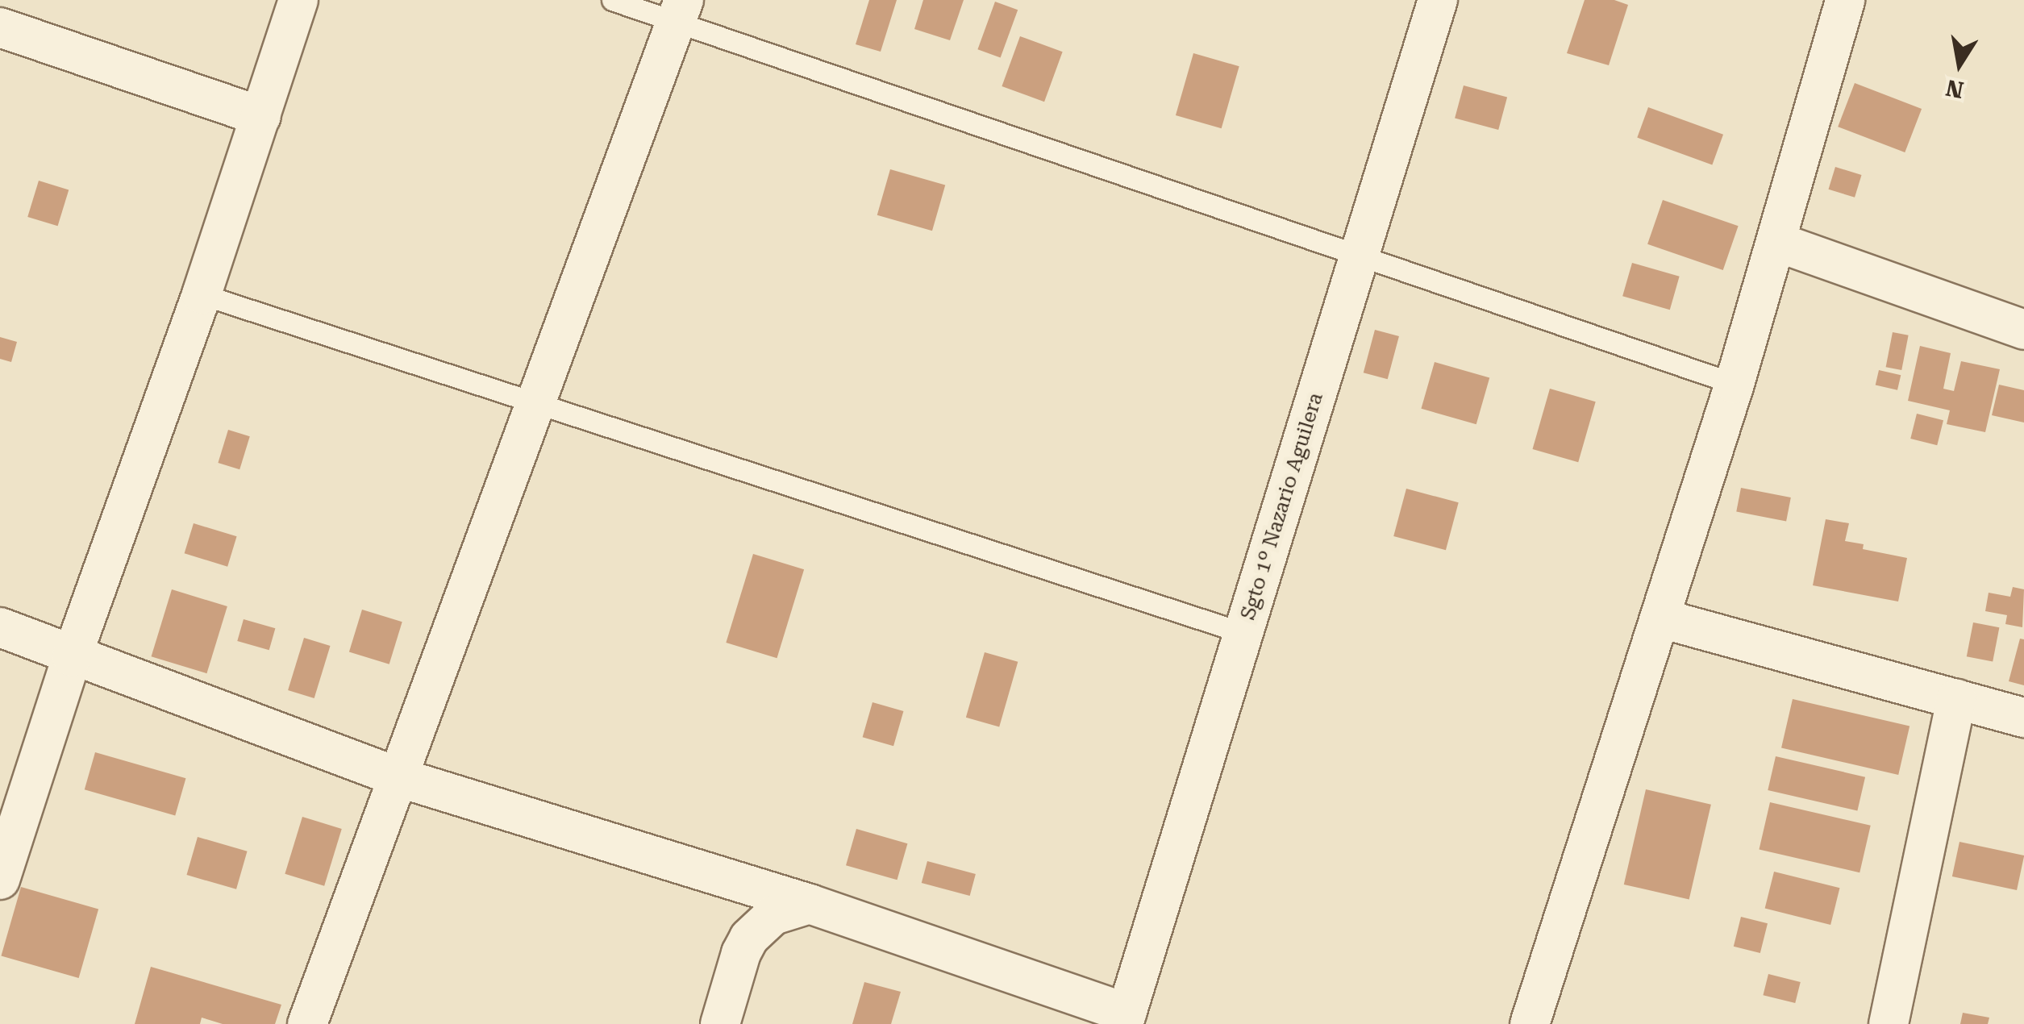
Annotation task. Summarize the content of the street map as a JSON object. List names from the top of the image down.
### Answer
{
  "streets": {
    "street": ["Sgto 1º Nazario Aguilera"]
  },
  "north": "bottom"
}
